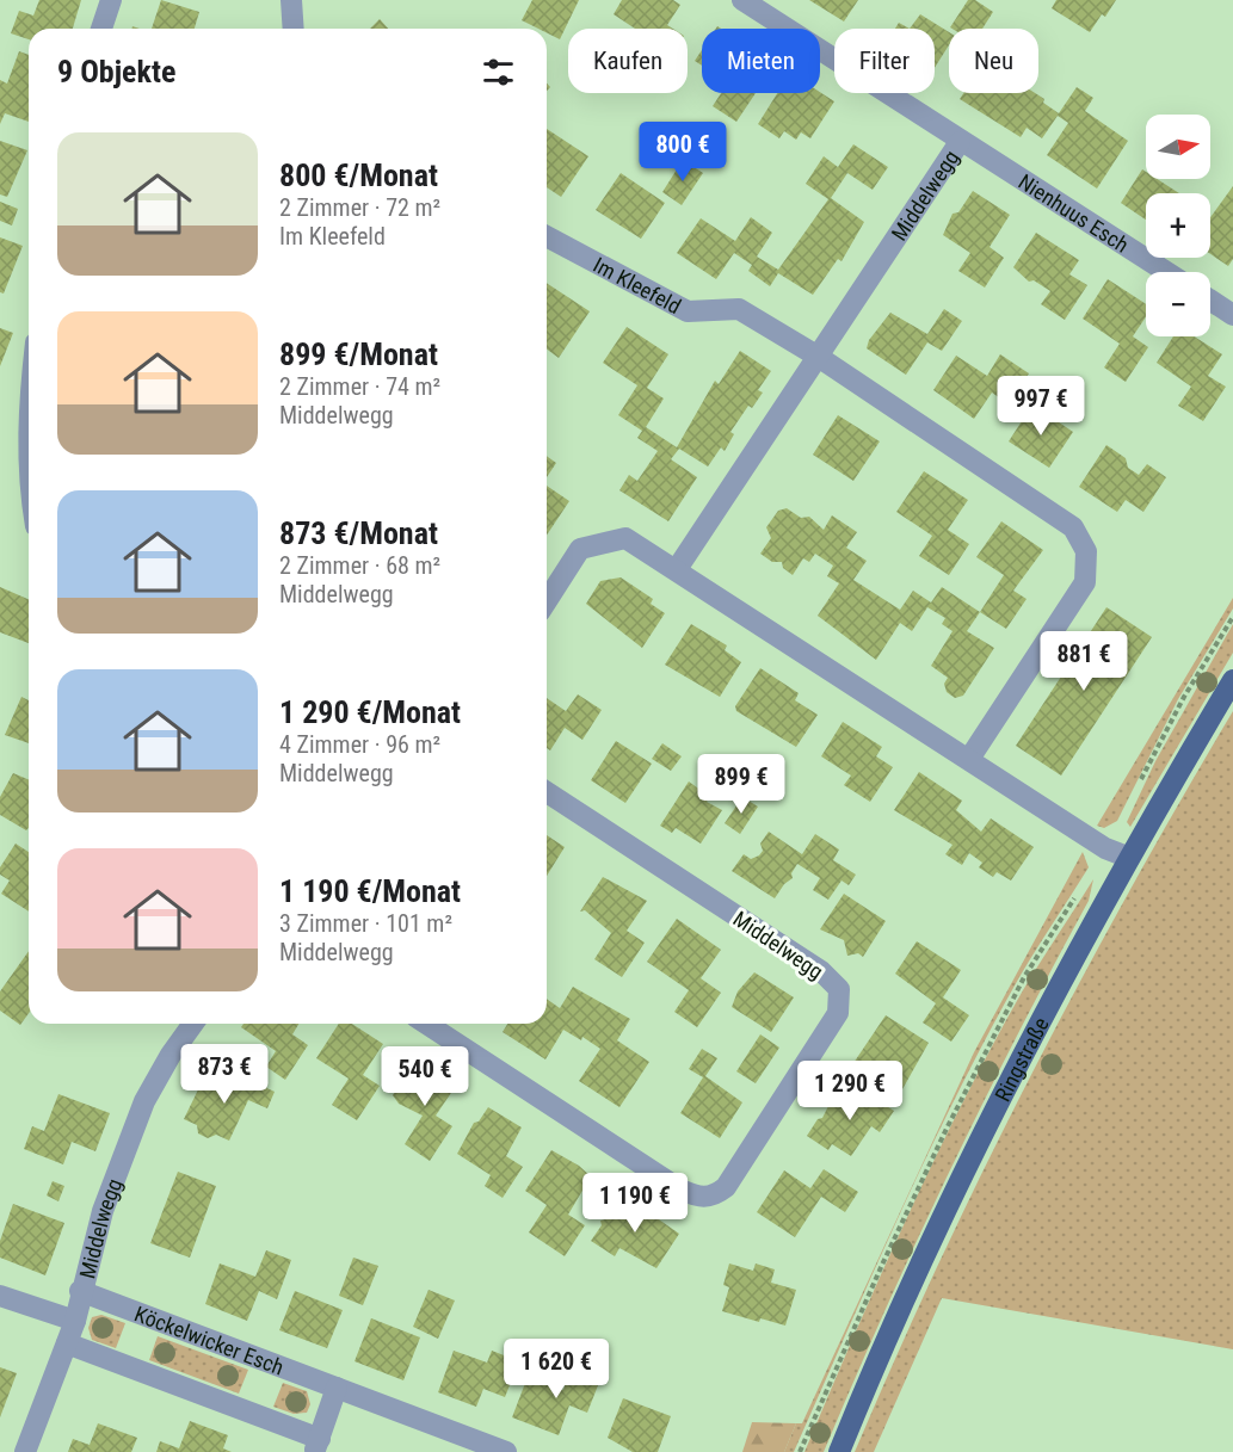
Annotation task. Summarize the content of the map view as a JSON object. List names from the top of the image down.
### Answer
{
  "streets": {
    "main road": ["Ringstraße"],
    "street": [
      "Middelwegg",
      "Nienhuus Esch",
      "Im Kleefeld",
      "Köckelwicker Esch"
    ]
  },
  "crossings": [
    ["Middelwegg", "Nienhuus Esch"],
    ["Middelwegg", "Im Kleefeld"],
    ["Middelwegg", "Köckelwicker Esch"]
  ],
  "north": "right",
  "page": {
    "chip": [
      "Kaufen",
      "Mieten",
      "Filter",
      "Neu"
    ],
    "heading": "9 Objekte",
    "map_buttons": ["+", "−"],
    "list": [
      {
        "name": "800 €/Monat",
        "note": "2 Zimmer · 72 m² · Im Kleefeld"
      },
      {
        "name": "899 €/Monat",
        "note": "2 Zimmer · 74 m² · Middelwegg"
      },
      {
        "name": "873 €/Monat",
        "note": "2 Zimmer · 68 m² · Middelwegg"
      },
      {
        "name": "1 290 €/Monat",
        "note": "4 Zimmer · 96 m² · Middelwegg"
      },
      {
        "name": "1 190 €/Monat",
        "note": "3 Zimmer · 101 m² · Middelwegg"
      }
    ],
    "price": [
      "800 €",
      "997 €",
      "881 €",
      "899 €",
      "873 €",
      "540 €",
      "1 290 €",
      "1 190 €",
      "1 620 €"
    ]
  }
}
